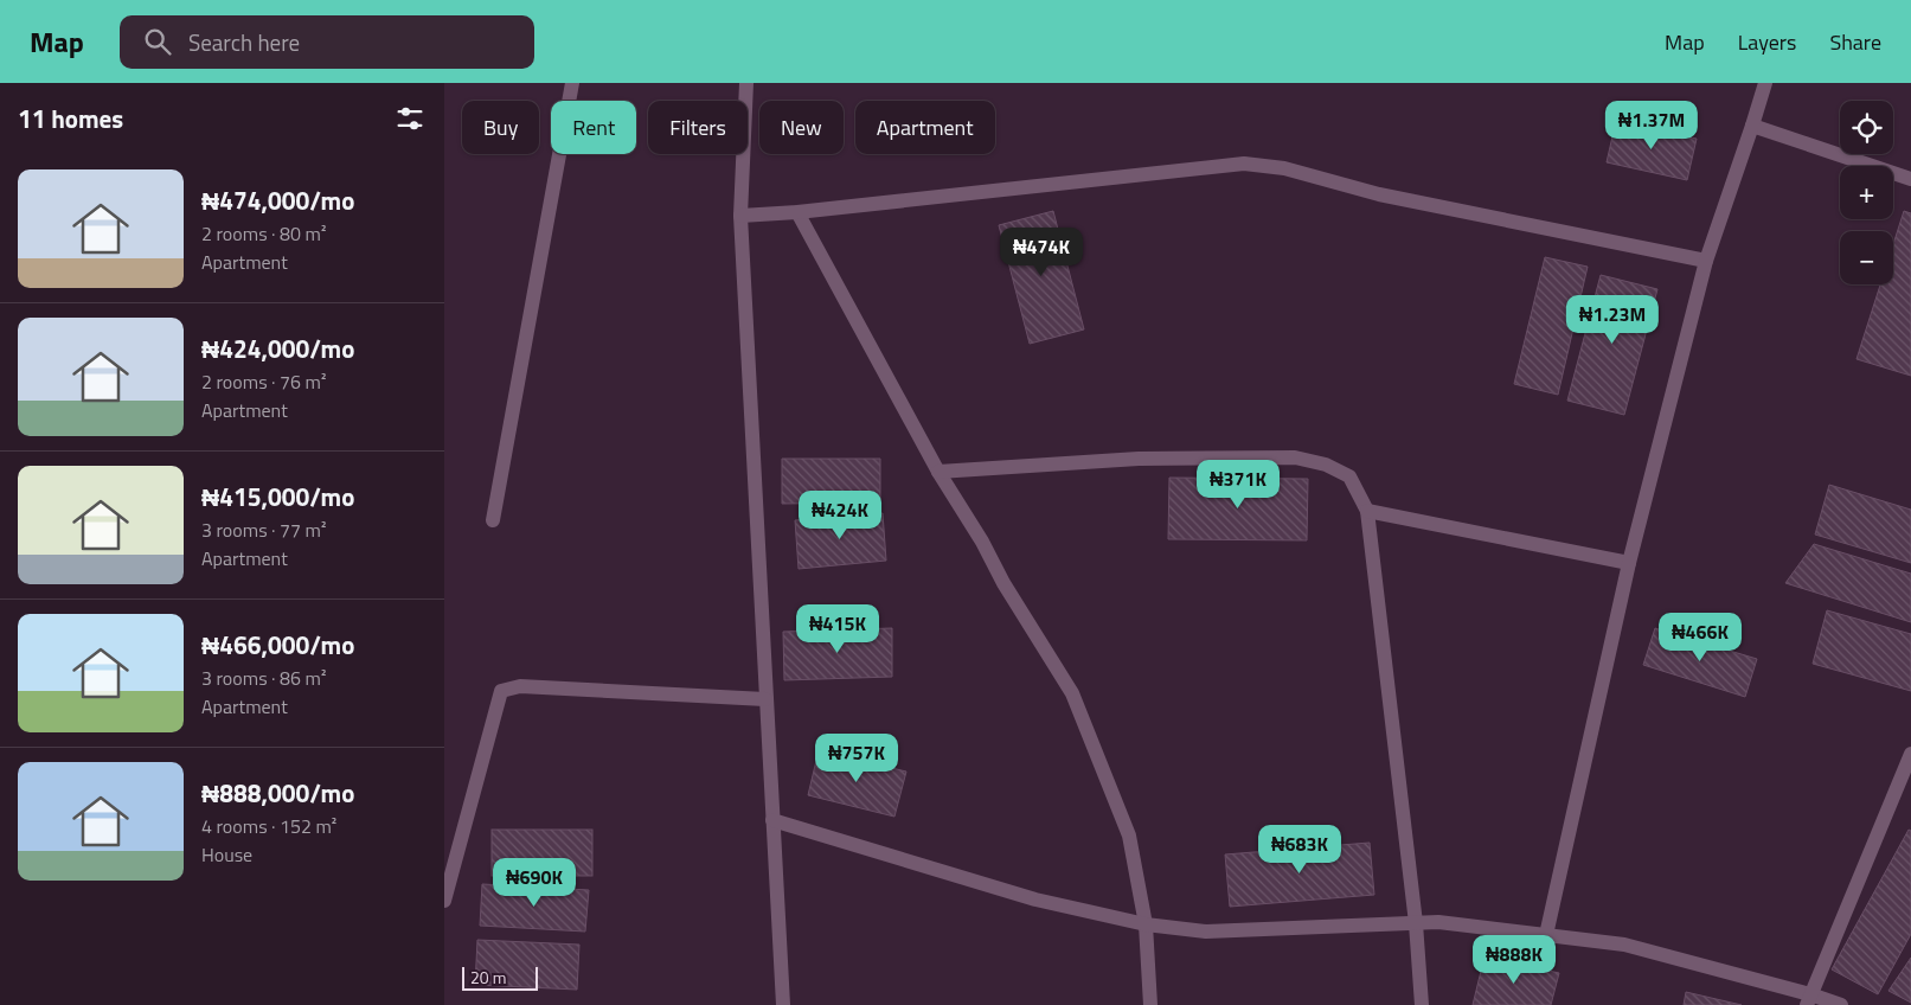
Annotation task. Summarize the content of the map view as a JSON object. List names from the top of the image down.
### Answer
{
  "scale_bar": "20 m",
  "page": {
    "header": "Map",
    "search": "Search here",
    "nav": ["Map", "Layers", "Share"],
    "heading": "11 homes",
    "map_buttons": ["+", "−"],
    "price": [
      "₦1.37M",
      "₦474K",
      "₦1.23M",
      "₦371K",
      "₦424K",
      "₦415K",
      "₦466K",
      "₦757K",
      "₦683K",
      "₦690K",
      "₦888K"
    ],
    "chip": [
      "Buy",
      "Rent",
      "Filters",
      "New",
      "Apartment"
    ],
    "list": [
      {
        "name": "₦474,000/mo",
        "note": "2 rooms · 80 m² · Apartment"
      },
      {
        "name": "₦424,000/mo",
        "note": "2 rooms · 76 m² · Apartment"
      },
      {
        "name": "₦415,000/mo",
        "note": "3 rooms · 77 m² · Apartment"
      },
      {
        "name": "₦466,000/mo",
        "note": "3 rooms · 86 m² · Apartment"
      },
      {
        "name": "₦888,000/mo",
        "note": "4 rooms · 152 m² · House"
      }
    ],
    "scale": "20 m"
  }
}
